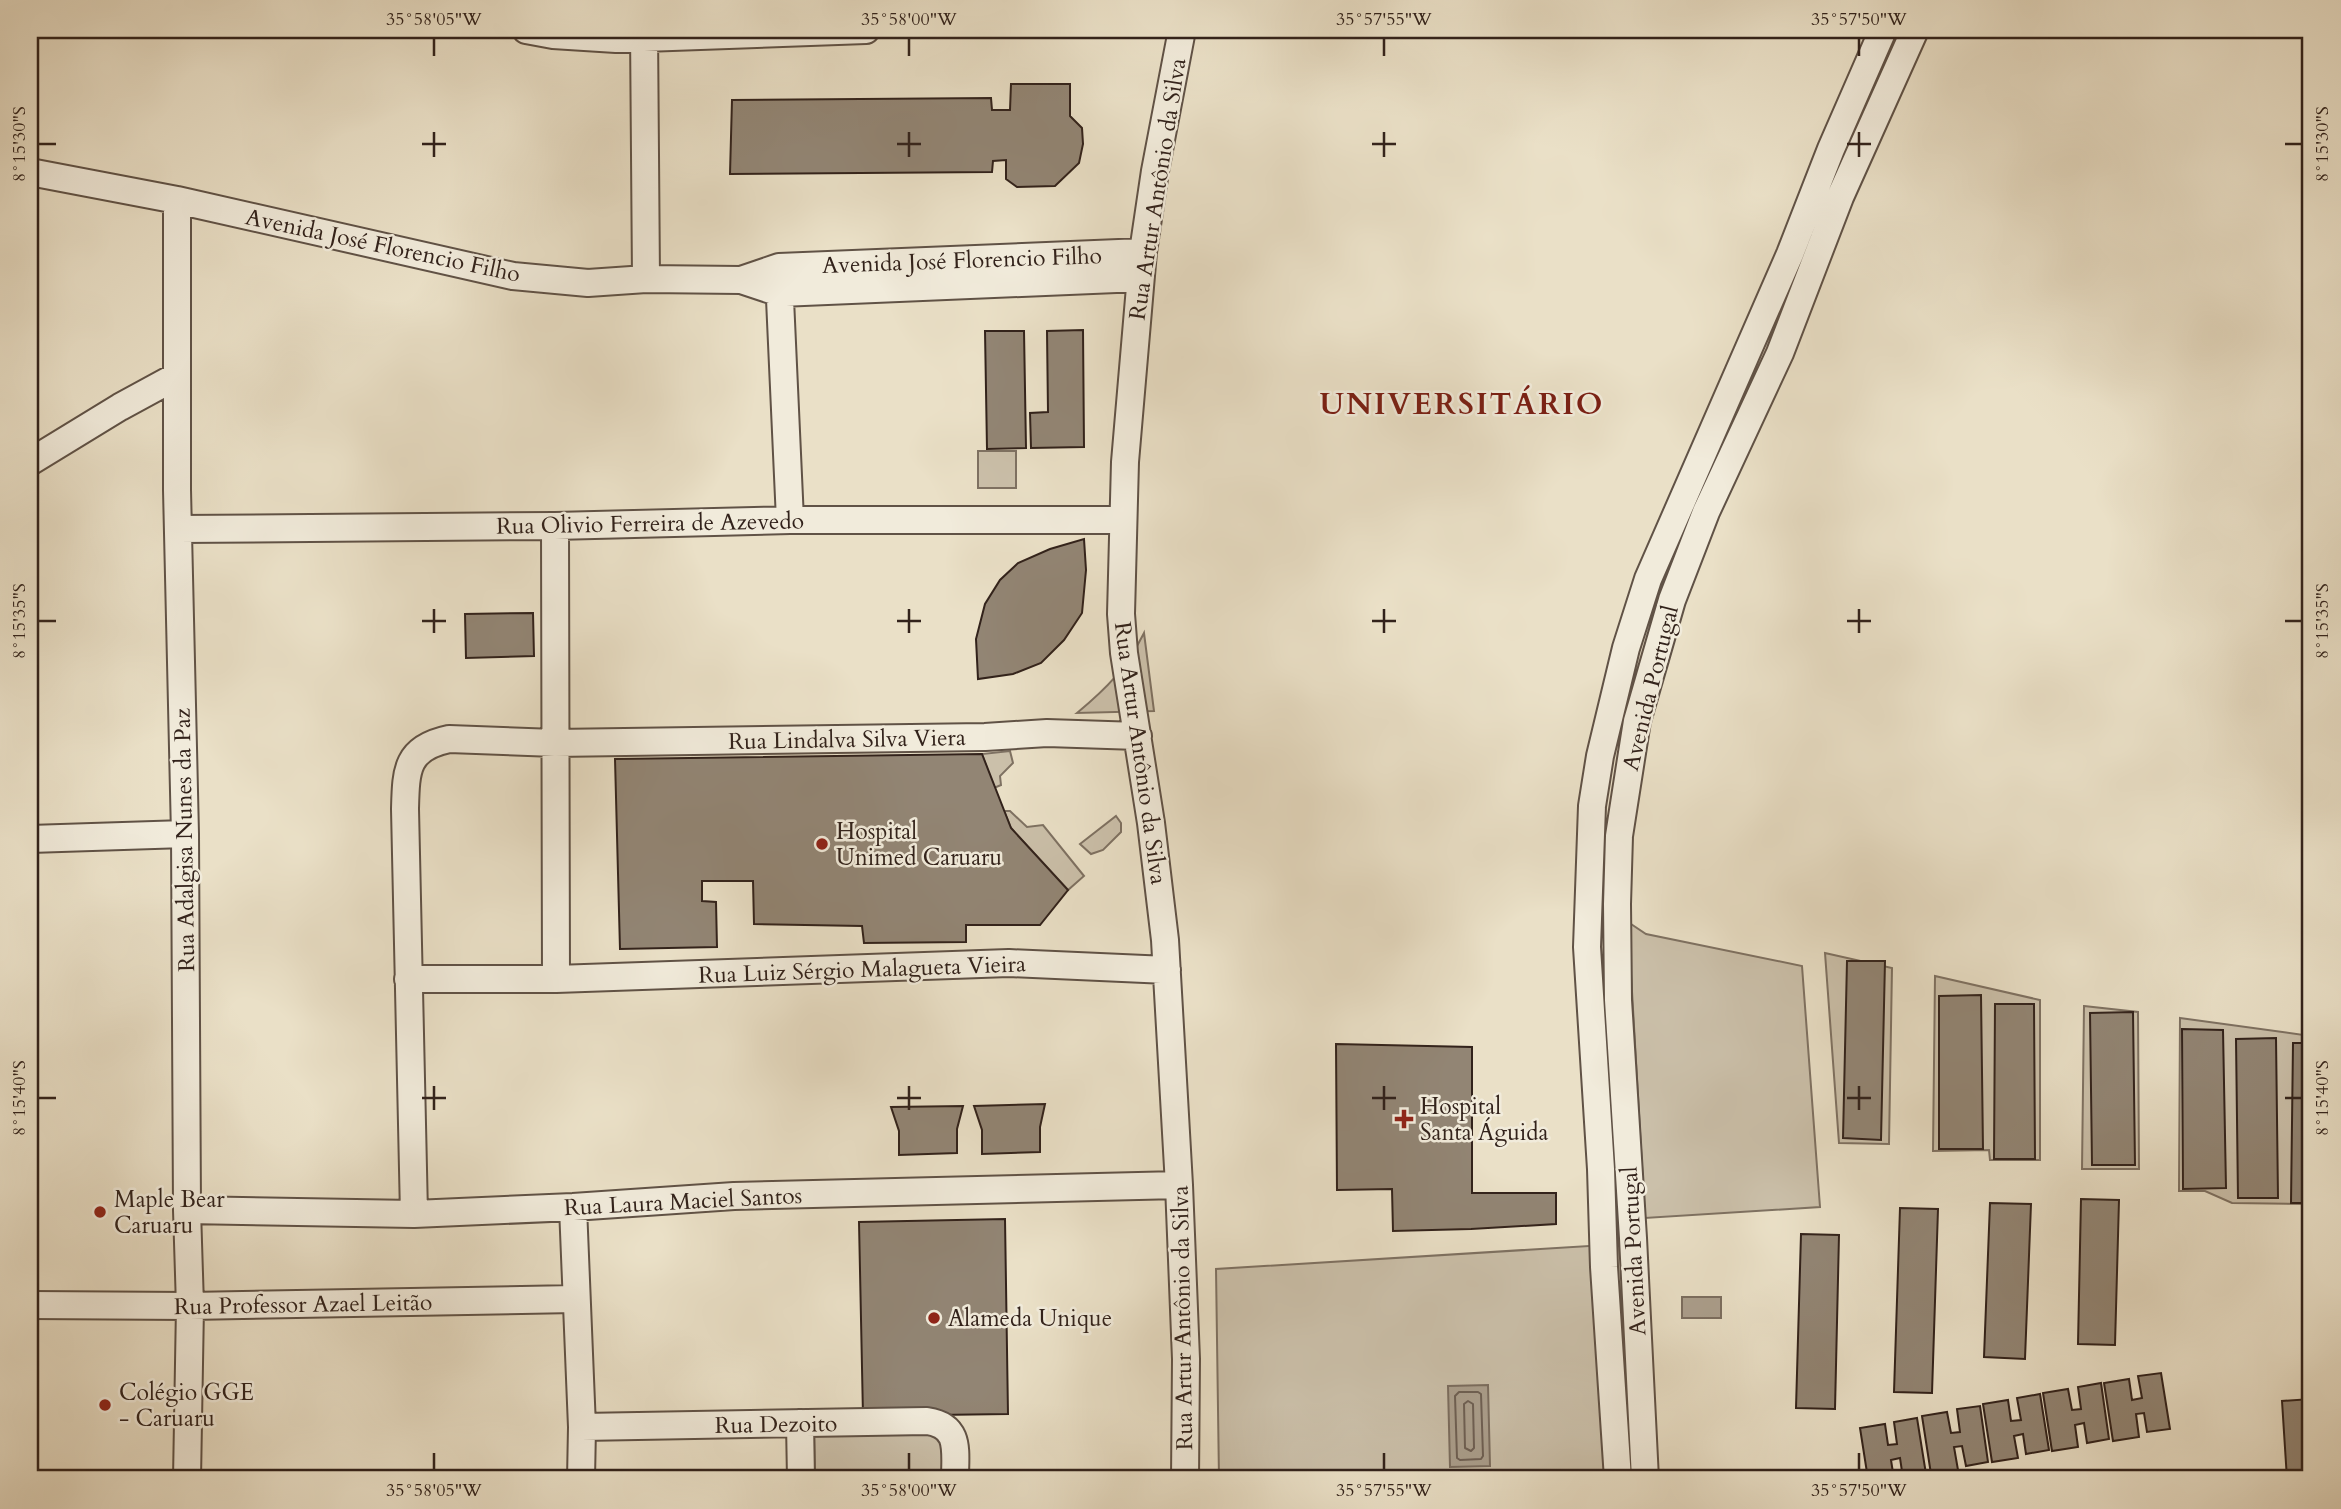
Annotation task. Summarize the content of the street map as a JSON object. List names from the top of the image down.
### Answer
{
  "streets": {
    "street": [
      "Rua Artur Antônio da Silva",
      "Avenida José Florencio Filho",
      "Rua Olivio Ferreira de Azevedo",
      "Avenida Portugal",
      "Rua Lindalva Silva Viera",
      "Rua Adalgisa Nunes da Paz",
      "Rua Luiz Sérgio Malagueta Vieira",
      "Rua Laura Maciel Santos",
      "Rua Professor Azael Leitão",
      "Rua Dezoito"
    ]
  },
  "crossings": [
    ["Rua Artur Antônio da Silva", "Avenida José Florencio Filho"],
    ["Rua Artur Antônio da Silva", "Rua Olivio Ferreira de Azevedo"],
    ["Rua Artur Antônio da Silva", "Rua Lindalva Silva Viera"],
    ["Rua Artur Antônio da Silva", "Rua Luiz Sérgio Malagueta Vieira"],
    ["Rua Artur Antônio da Silva", "Rua Laura Maciel Santos"],
    ["Avenida José Florencio Filho", "Rua Adalgisa Nunes da Paz"],
    ["Rua Olivio Ferreira de Azevedo", "Rua Adalgisa Nunes da Paz"],
    ["Rua Lindalva Silva Viera", "Rua Luiz Sérgio Malagueta Vieira"],
    ["Rua Lindalva Silva Viera", "Rua Laura Maciel Santos"],
    ["Rua Adalgisa Nunes da Paz", "Rua Laura Maciel Santos"],
    ["Rua Adalgisa Nunes da Paz", "Rua Professor Azael Leitão"]
  ],
  "districts": ["UNIVERSITÁRIO"],
  "places": {
    "other": [
      "Hospital Unimed Caruaru",
      "Maple Bear Caruaru",
      "Alameda Unique",
      "Colégio GGE - Caruaru"
    ],
    "health": ["Hospital Santa Águida"]
  },
  "coordinates": [
    "35°58'05\"W",
    "35°58'00\"W",
    "35°57'55\"W",
    "35°57'50\"W",
    "8°15'30\"S",
    "8°15'35\"S",
    "8°15'40\"S"
  ]
}
